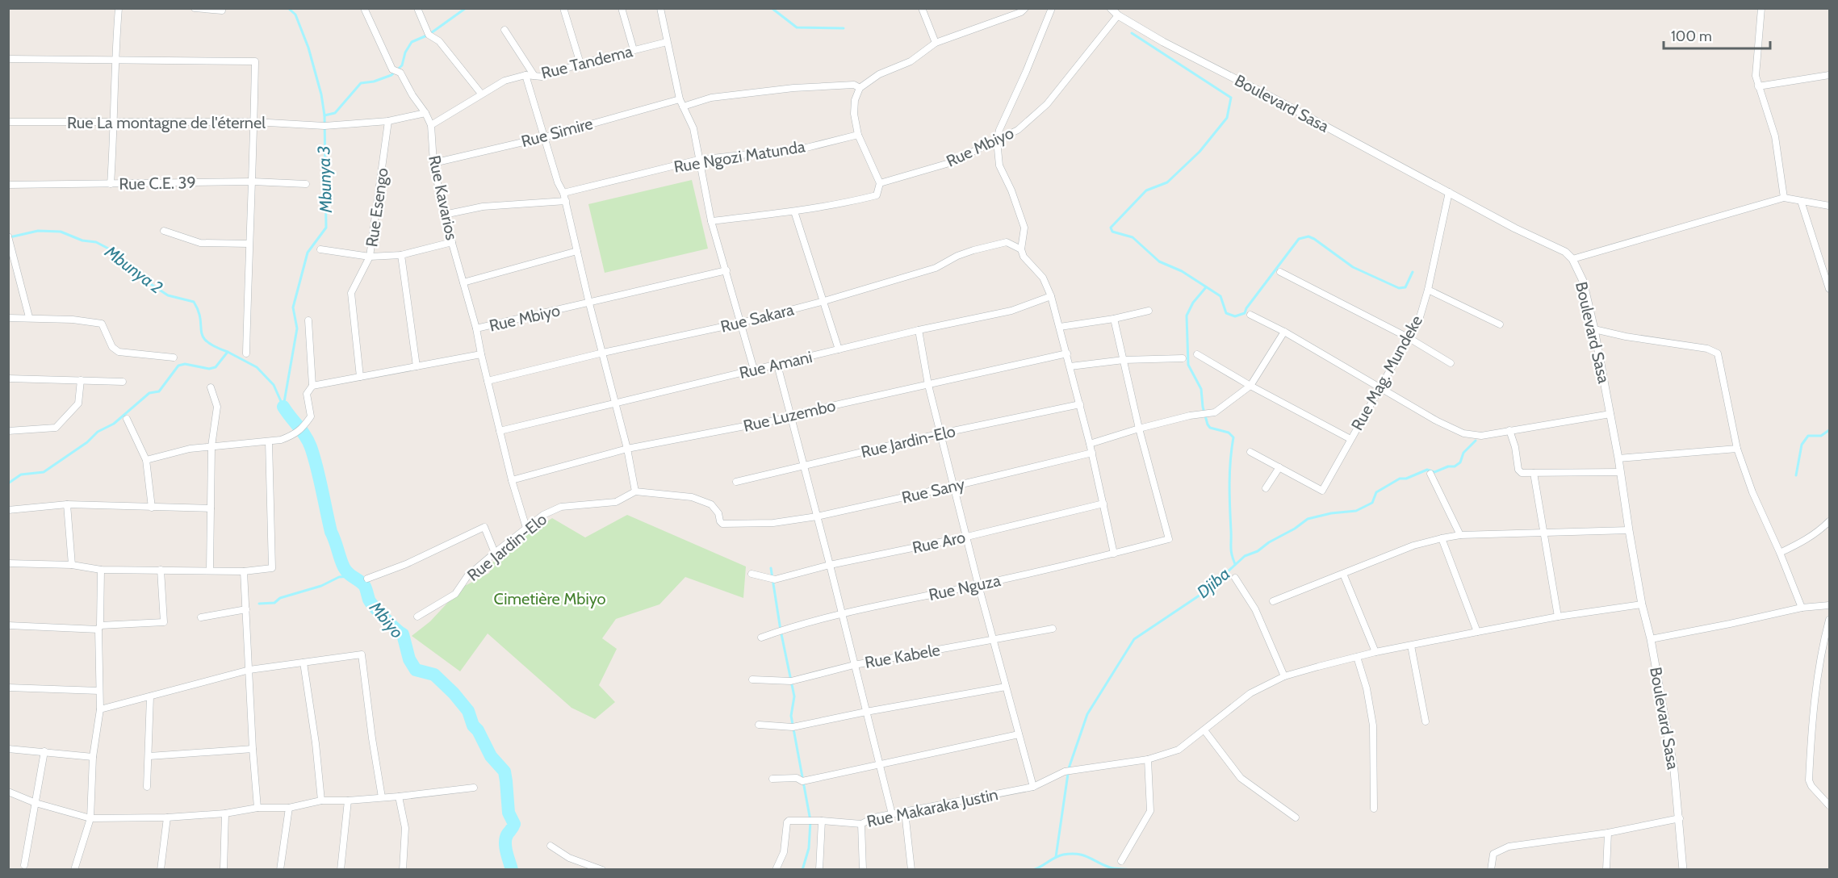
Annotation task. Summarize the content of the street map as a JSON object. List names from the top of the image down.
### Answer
{
  "streets": {
    "street": [
      "Rue Tandema",
      "Boulevard Sasa",
      "Rue La montagne de l'éternel",
      "Rue Simire",
      "Rue Mbiyo",
      "Rue Ngozi Matunda",
      "Rue C.E. 39",
      "Rue Kavarios",
      "Rue Esengo",
      "Rue Sakara",
      "Rue Amani",
      "Rue Mag. Mundeke",
      "Rue Luzembo",
      "Rue Jardin-Elo",
      "Rue Sany",
      "Rue Aro",
      "Rue Nguza",
      "Rue Kabele",
      "Rue Makaraka Justin"
    ]
  },
  "crossings": [
    ["Rue Tandema", "Rue Kavarios"],
    ["Boulevard Sasa", "Rue Mbiyo"],
    ["Boulevard Sasa", "Rue Mag. Mundeke"],
    ["Rue La montagne de l'éternel", "Rue Esengo"],
    ["Rue Simire", "Rue Kavarios"],
    ["Rue Mbiyo", "Rue Kavarios"],
    ["Rue Mbiyo", "Rue Esengo"],
    ["Rue Jardin-Elo", "Rue Sany"]
  ],
  "water": [
    "Mbunya 3",
    "Mbunya 2",
    "Djiba",
    "Mbiyo"
  ],
  "parks": ["Cimetière Mbiyo"],
  "scale_bar": "100 m"
}
